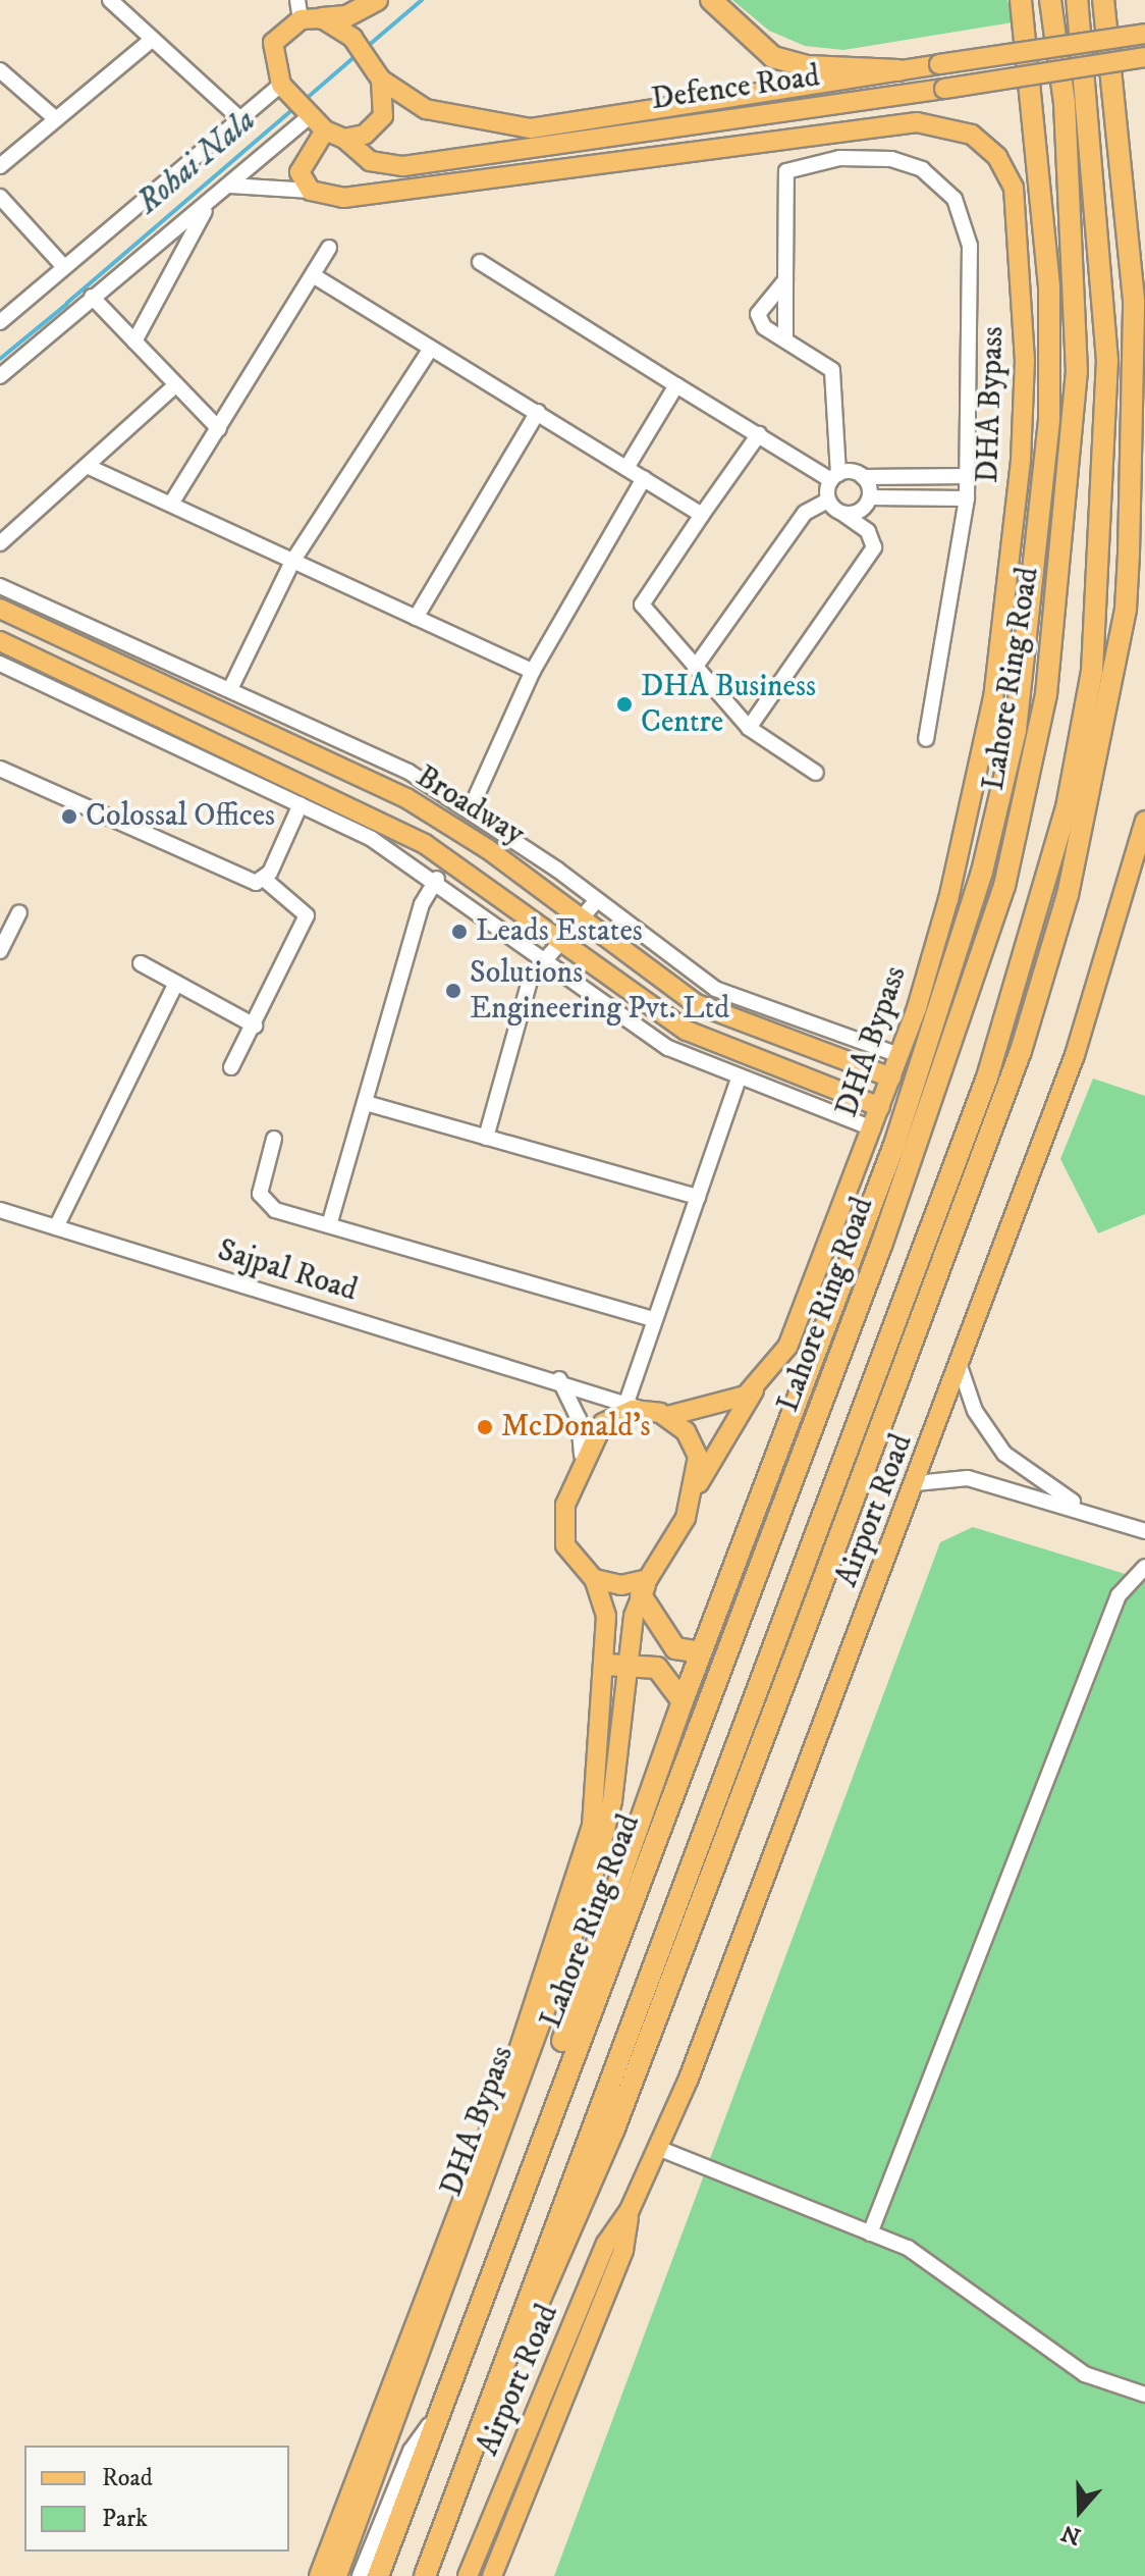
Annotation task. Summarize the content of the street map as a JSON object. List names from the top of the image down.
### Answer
{
  "streets": {
    "highway": ["Lahore Ring Road"],
    "main road": [
      "Defence Road",
      "DHA Bypass",
      "Broadway",
      "Airport Road"
    ],
    "street": ["Sajpal Road"]
  },
  "crossings": [
    ["DHA Bypass", "Broadway"],
    ["DHA Bypass", "Sajpal Road"]
  ],
  "water": ["Rohai Nala"],
  "places": [
    "DHA Business Centre",
    "Colossal Offices",
    "Leads Estates",
    "Solutions Engineering Pvt. Ltd",
    "McDonald's"
  ],
  "legend": ["Road", "Park"],
  "north": "bottom"
}
